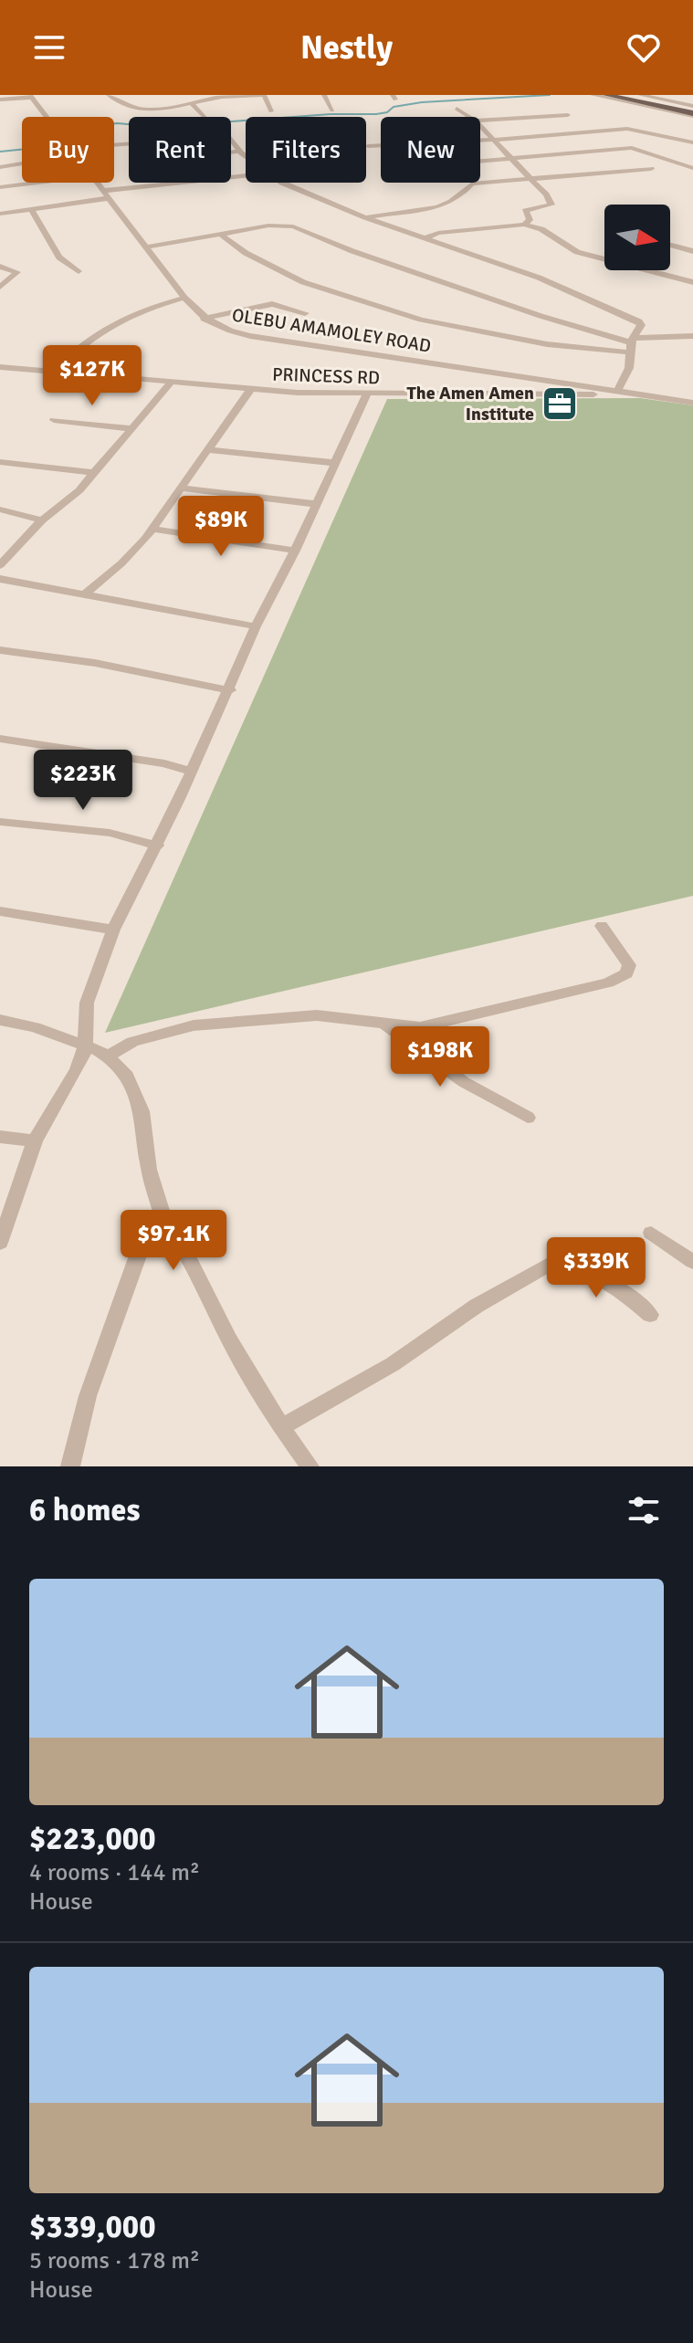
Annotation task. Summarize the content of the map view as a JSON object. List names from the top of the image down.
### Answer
{
  "streets": {
    "street": ["OLEBU AMAMOLEY ROAD", "PRINCESS RD"]
  },
  "crossings": [
    ["OLEBU AMAMOLEY ROAD", "PRINCESS RD"]
  ],
  "places": {
    "office": ["The Amen Amen Institute"]
  },
  "north": "right",
  "page": {
    "header": "Nestly",
    "chip": [
      "Buy",
      "Rent",
      "Filters",
      "New"
    ],
    "price": [
      "$127K",
      "$89K",
      "$223K",
      "$198K",
      "$97.1K",
      "$339K"
    ],
    "heading": "6 homes",
    "list": [
      {
        "name": "$223,000",
        "note": "4 rooms · 144 m² · House"
      },
      {
        "name": "$339,000",
        "note": "5 rooms · 178 m² · House"
      }
    ]
  }
}
